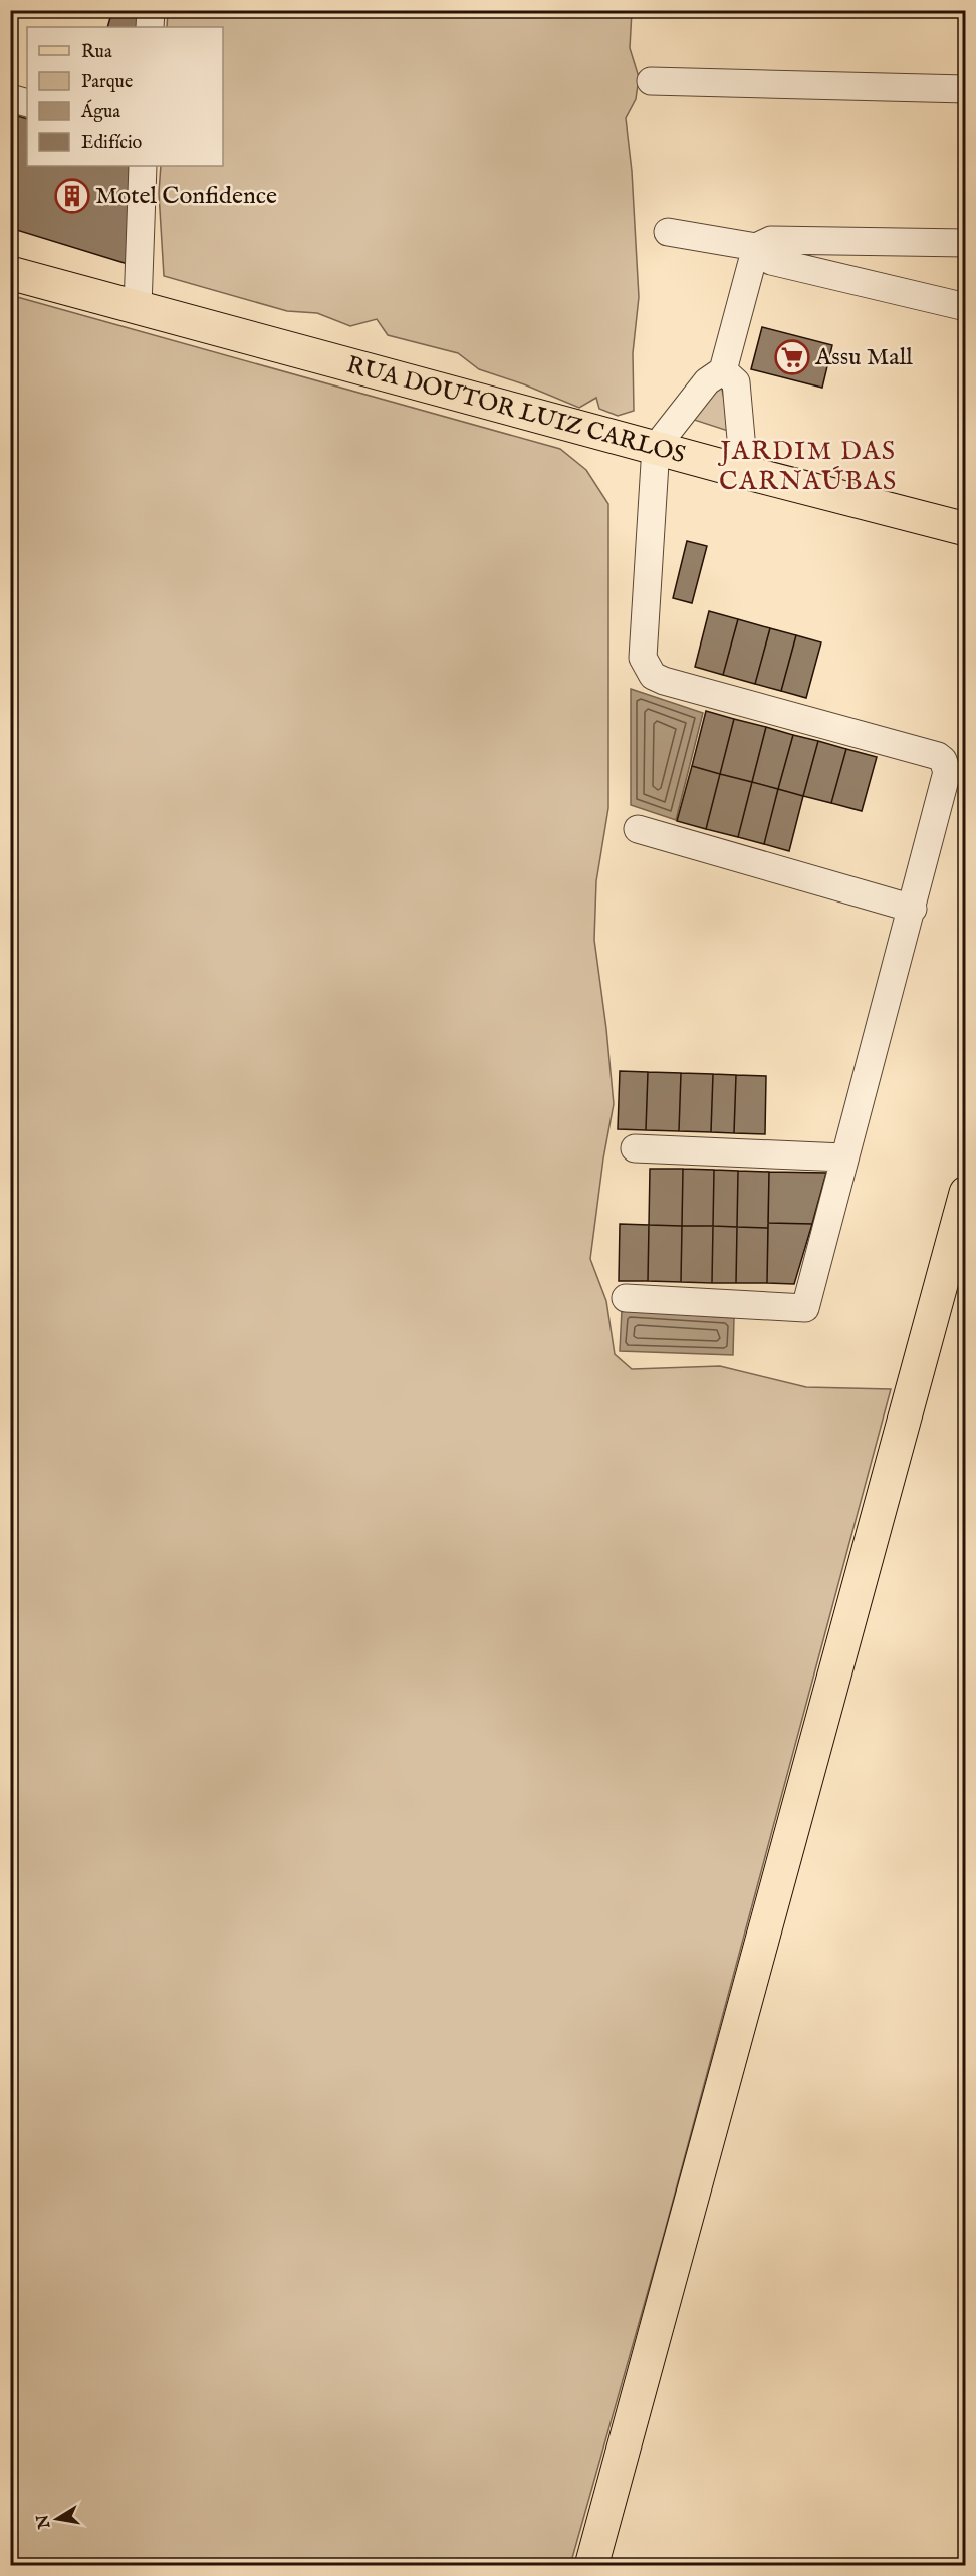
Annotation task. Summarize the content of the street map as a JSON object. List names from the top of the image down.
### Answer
{
  "streets": {
    "main road": ["RUA DOUTOR LUIZ CARLOS"]
  },
  "districts": ["JARDIM DAS CARNAÚBAS"],
  "places": {
    "building": ["Motel Confidence"],
    "supermarket": ["Assu Mall"]
  },
  "legend": [
    "Rua",
    "Parque",
    "Água",
    "Edifício"
  ],
  "north": "left"
}
